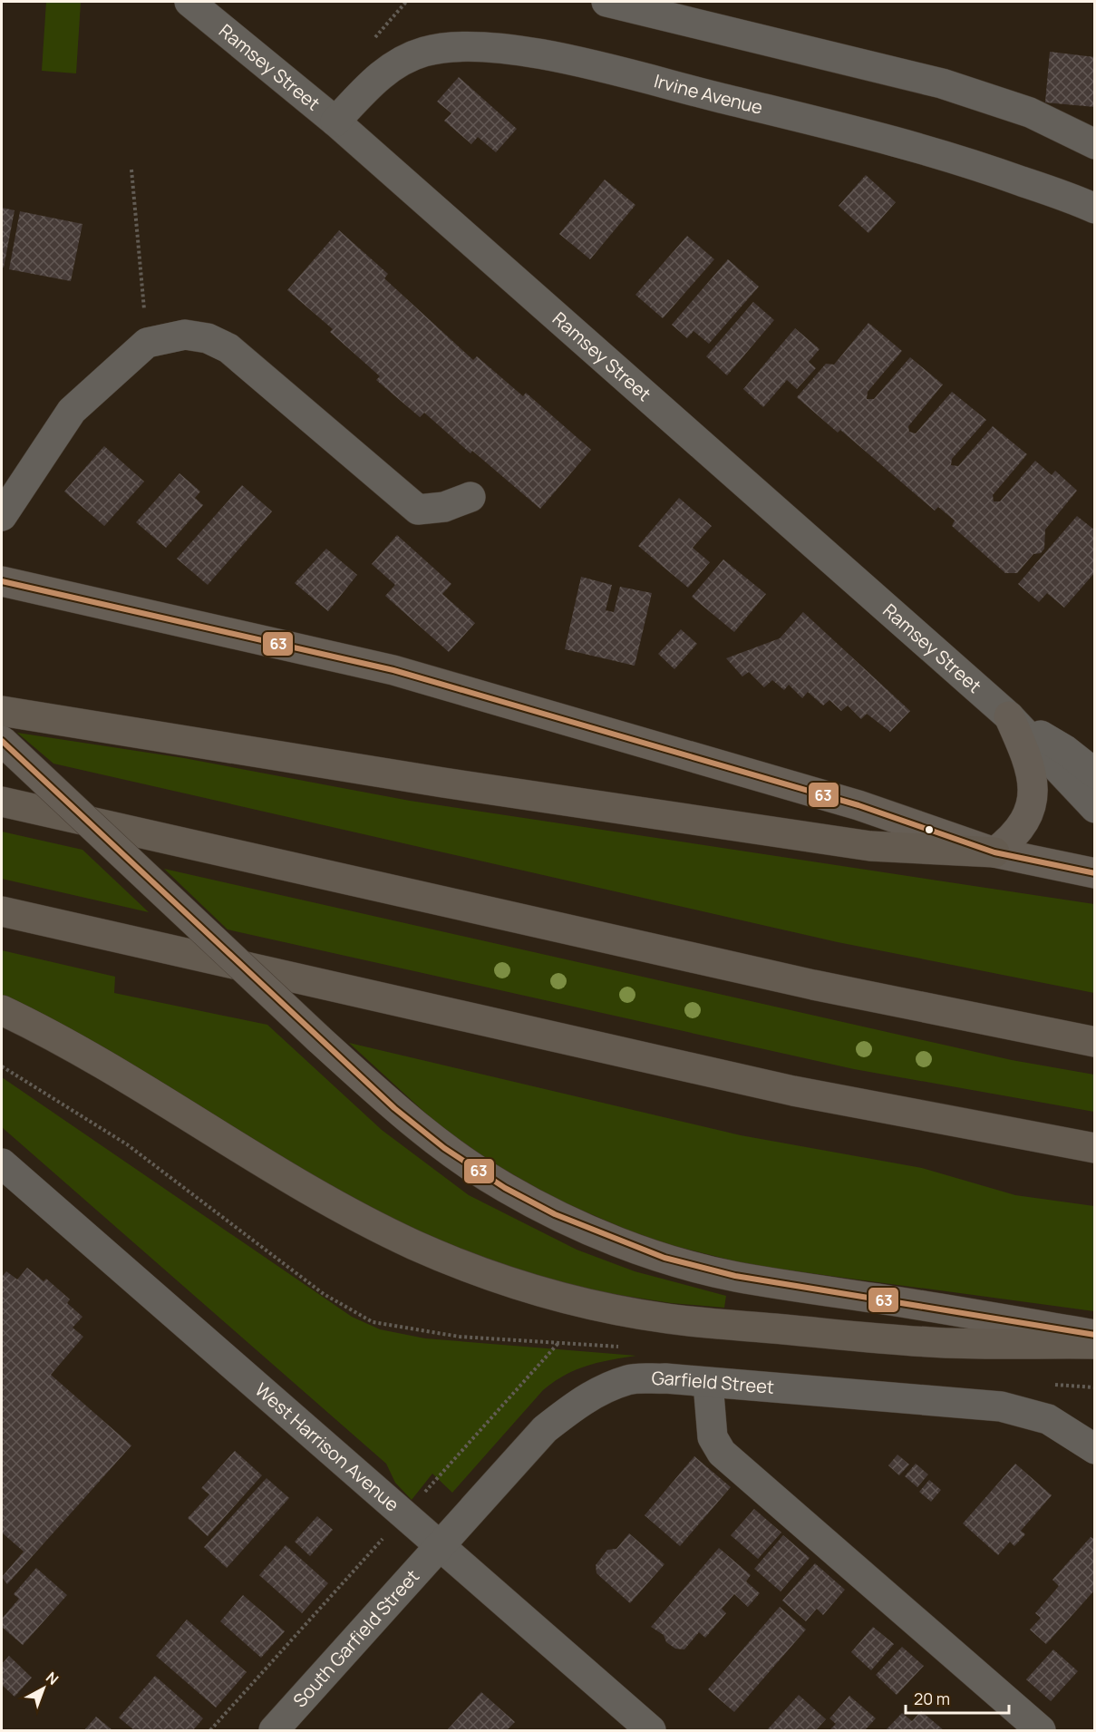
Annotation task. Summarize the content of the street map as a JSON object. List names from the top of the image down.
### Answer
{
  "streets": {
    "street": [
      "Ramsey Street",
      "Irvine Avenue",
      "Garfield Street",
      "West Harrison Avenue",
      "South Garfield Street"
    ]
  },
  "crossings": [
    ["Ramsey Street", "Irvine Avenue"],
    ["Garfield Street", "West Harrison Avenue"],
    ["Garfield Street", "South Garfield Street"],
    ["West Harrison Avenue", "South Garfield Street"]
  ],
  "lines": ["transit line 63"],
  "scale_bar": "20 m",
  "north": "top right"
}
